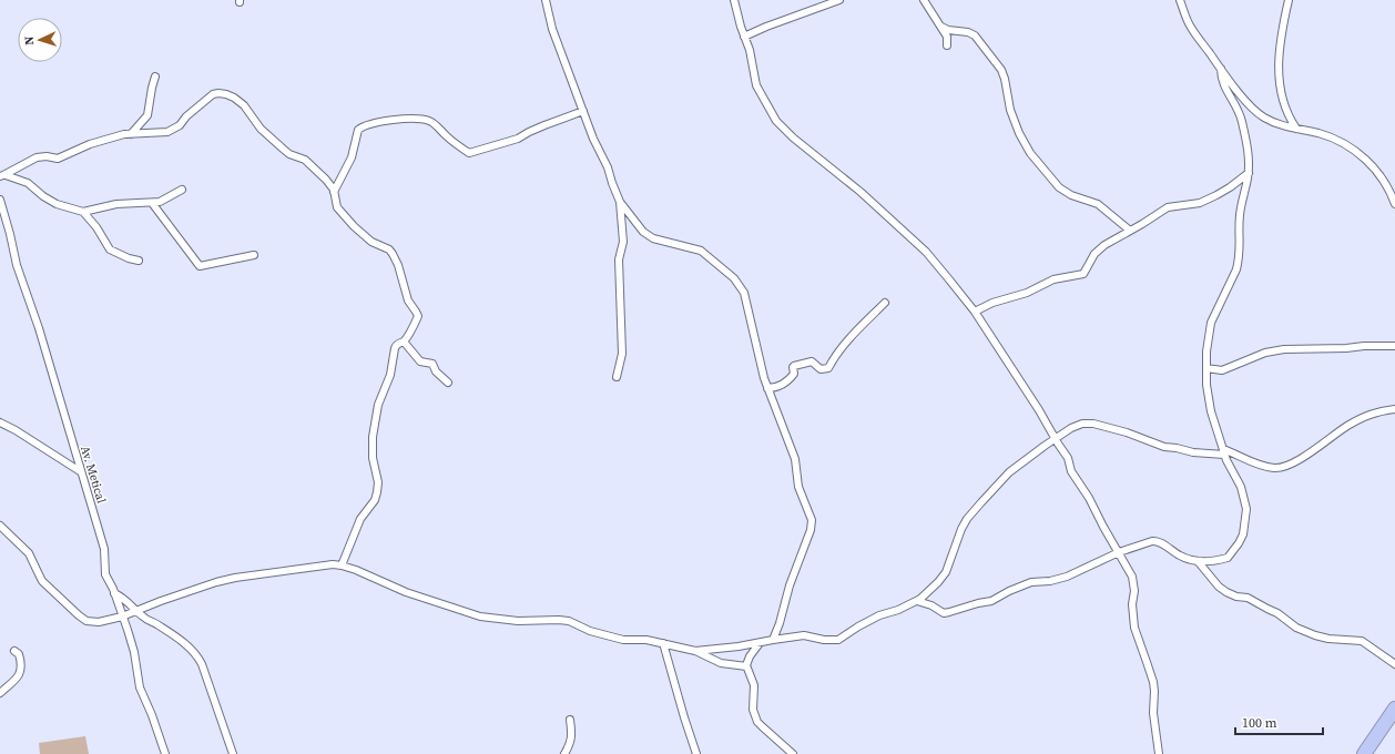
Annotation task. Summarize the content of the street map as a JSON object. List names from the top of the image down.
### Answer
{
  "streets": {
    "street": ["Av. Metical"]
  },
  "scale_bar": "100 m",
  "north": "left"
}
